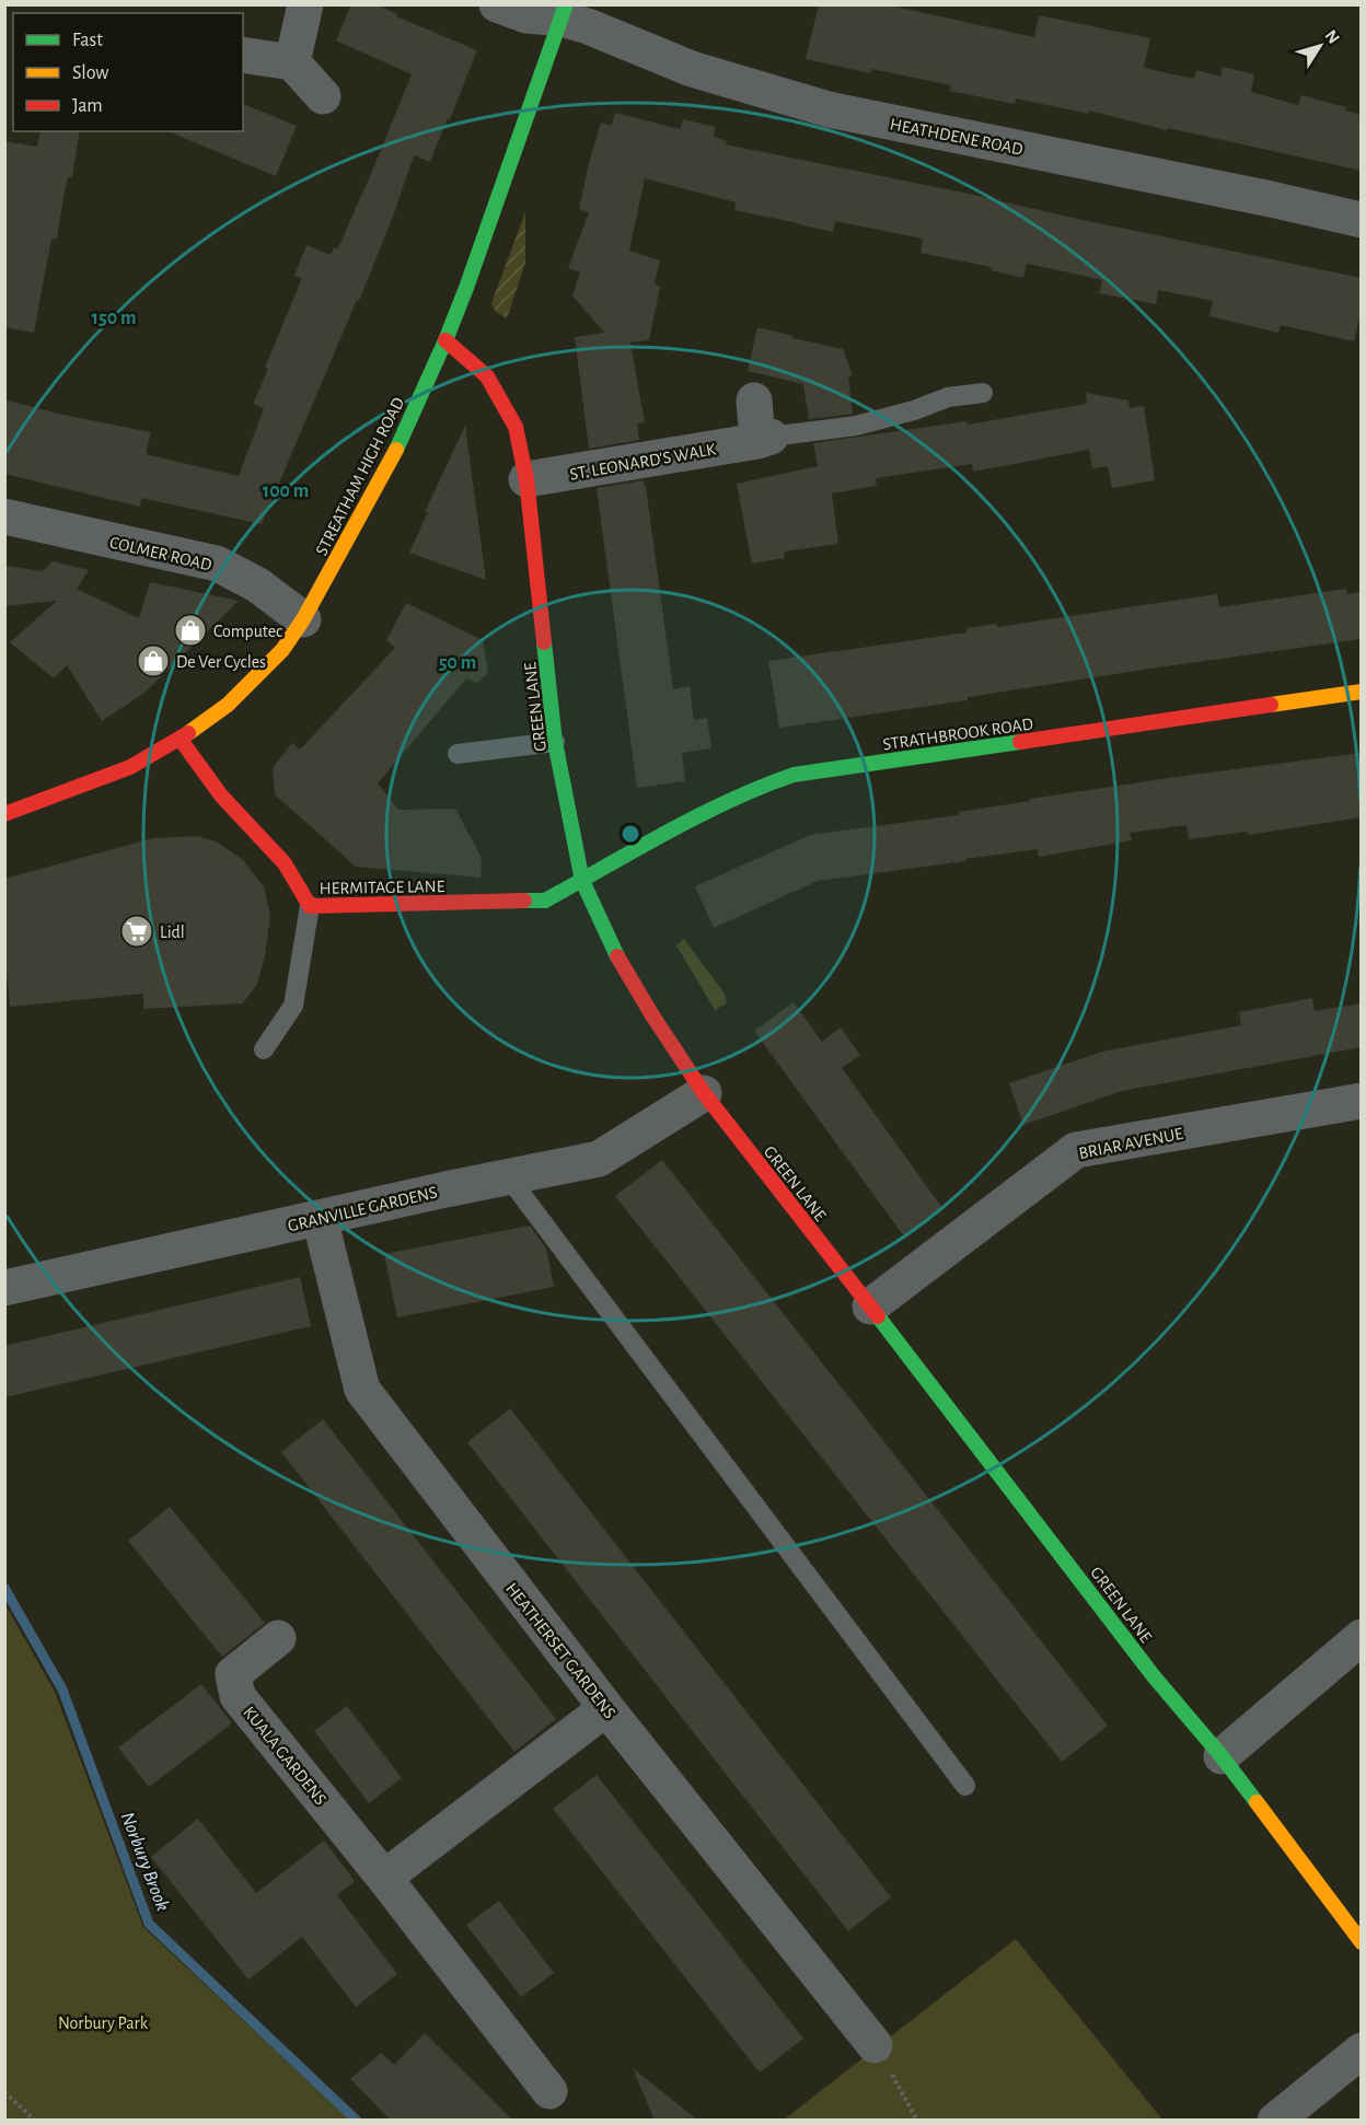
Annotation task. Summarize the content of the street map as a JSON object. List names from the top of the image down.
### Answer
{
  "streets": {
    "main road": [
      "STREATHAM HIGH ROAD",
      "GREEN LANE",
      "STRATHBROOK ROAD",
      "HERMITAGE LANE"
    ],
    "street": [
      "HEATHDENE ROAD",
      "ST. LEONARD'S WALK",
      "COLMER ROAD",
      "BRIAR AVENUE",
      "GRANVILLE GARDENS",
      "HEATHERSET GARDENS",
      "KUALA GARDENS"
    ]
  },
  "crossings": [
    ["HEATHDENE ROAD", "STREATHAM HIGH ROAD"],
    ["ST. LEONARD'S WALK", "GREEN LANE"],
    ["STREATHAM HIGH ROAD", "COLMER ROAD"],
    ["STREATHAM HIGH ROAD", "GREEN LANE"],
    ["STREATHAM HIGH ROAD", "HERMITAGE LANE"],
    ["GREEN LANE", "STRATHBROOK ROAD"],
    ["GREEN LANE", "HERMITAGE LANE"],
    ["GREEN LANE", "BRIAR AVENUE"],
    ["GREEN LANE", "GRANVILLE GARDENS"],
    ["STRATHBROOK ROAD", "HERMITAGE LANE"],
    ["GRANVILLE GARDENS", "HEATHERSET GARDENS"]
  ],
  "water": ["Norbury Brook"],
  "parks": ["Norbury Park"],
  "places": {
    "shop": ["Computec", "De Ver Cycles"],
    "supermarket": ["Lidl"]
  },
  "legend": ["Fast", "Slow", "Jam"],
  "north": "top right",
  "rings": ["150 m", "100 m", "50 m"]
}
